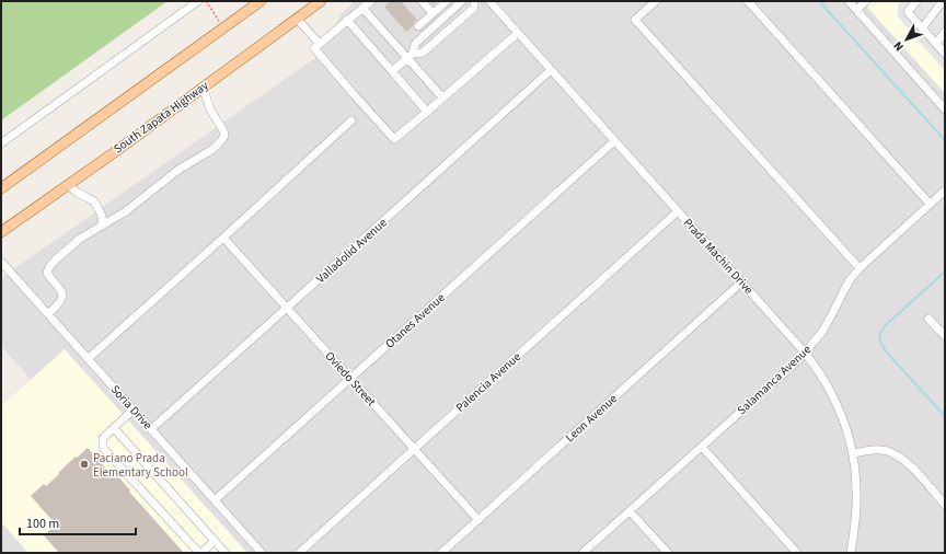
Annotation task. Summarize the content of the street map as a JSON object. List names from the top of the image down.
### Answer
{
  "streets": {
    "main road": ["South Zapata Highway"],
    "street": [
      "Valladolid Avenue",
      "Prada Machin Drive",
      "Otanes Avenue",
      "Oviedo Street",
      "Salamanca Avenue",
      "Palencia Avenue",
      "Soria Drive",
      "Leon Avenue"
    ]
  },
  "crossings": [
    ["Valladolid Avenue", "Prada Machin Drive"],
    ["Valladolid Avenue", "Oviedo Street"],
    ["Valladolid Avenue", "Soria Drive"],
    ["Prada Machin Drive", "Otanes Avenue"],
    ["Prada Machin Drive", "Salamanca Avenue"],
    ["Prada Machin Drive", "Palencia Avenue"],
    ["Prada Machin Drive", "Leon Avenue"],
    ["Otanes Avenue", "Oviedo Street"],
    ["Otanes Avenue", "Soria Drive"],
    ["Oviedo Street", "Palencia Avenue"],
    ["Oviedo Street", "Leon Avenue"]
  ],
  "places": ["Paciano Prada Elementary School"],
  "scale_bar": "100 m",
  "north": "bottom left"
}
